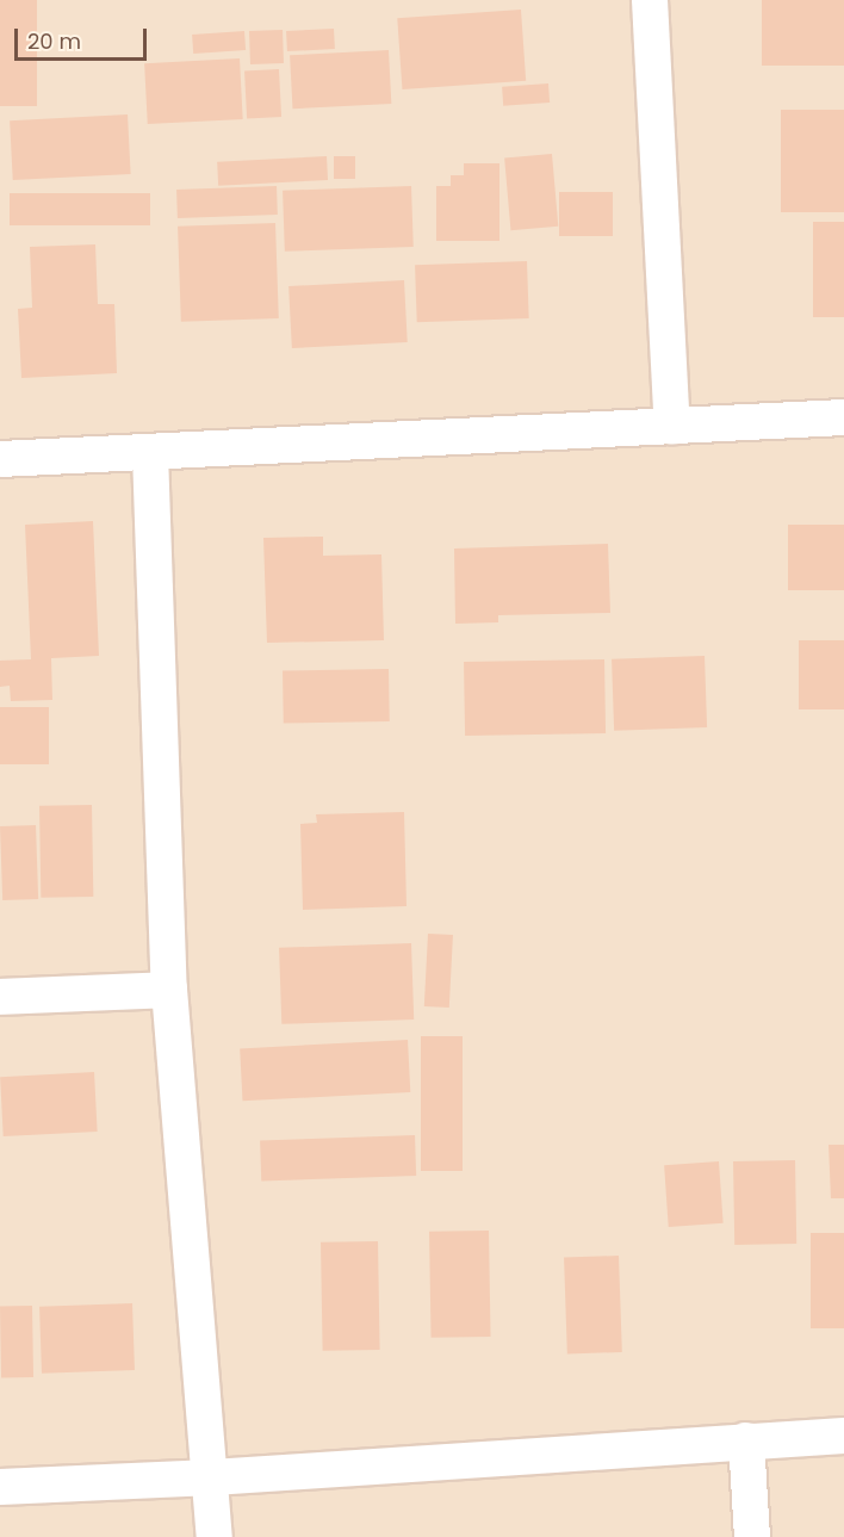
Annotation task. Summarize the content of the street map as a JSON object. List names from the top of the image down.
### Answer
{
  "scale_bar": "20 m"
}
